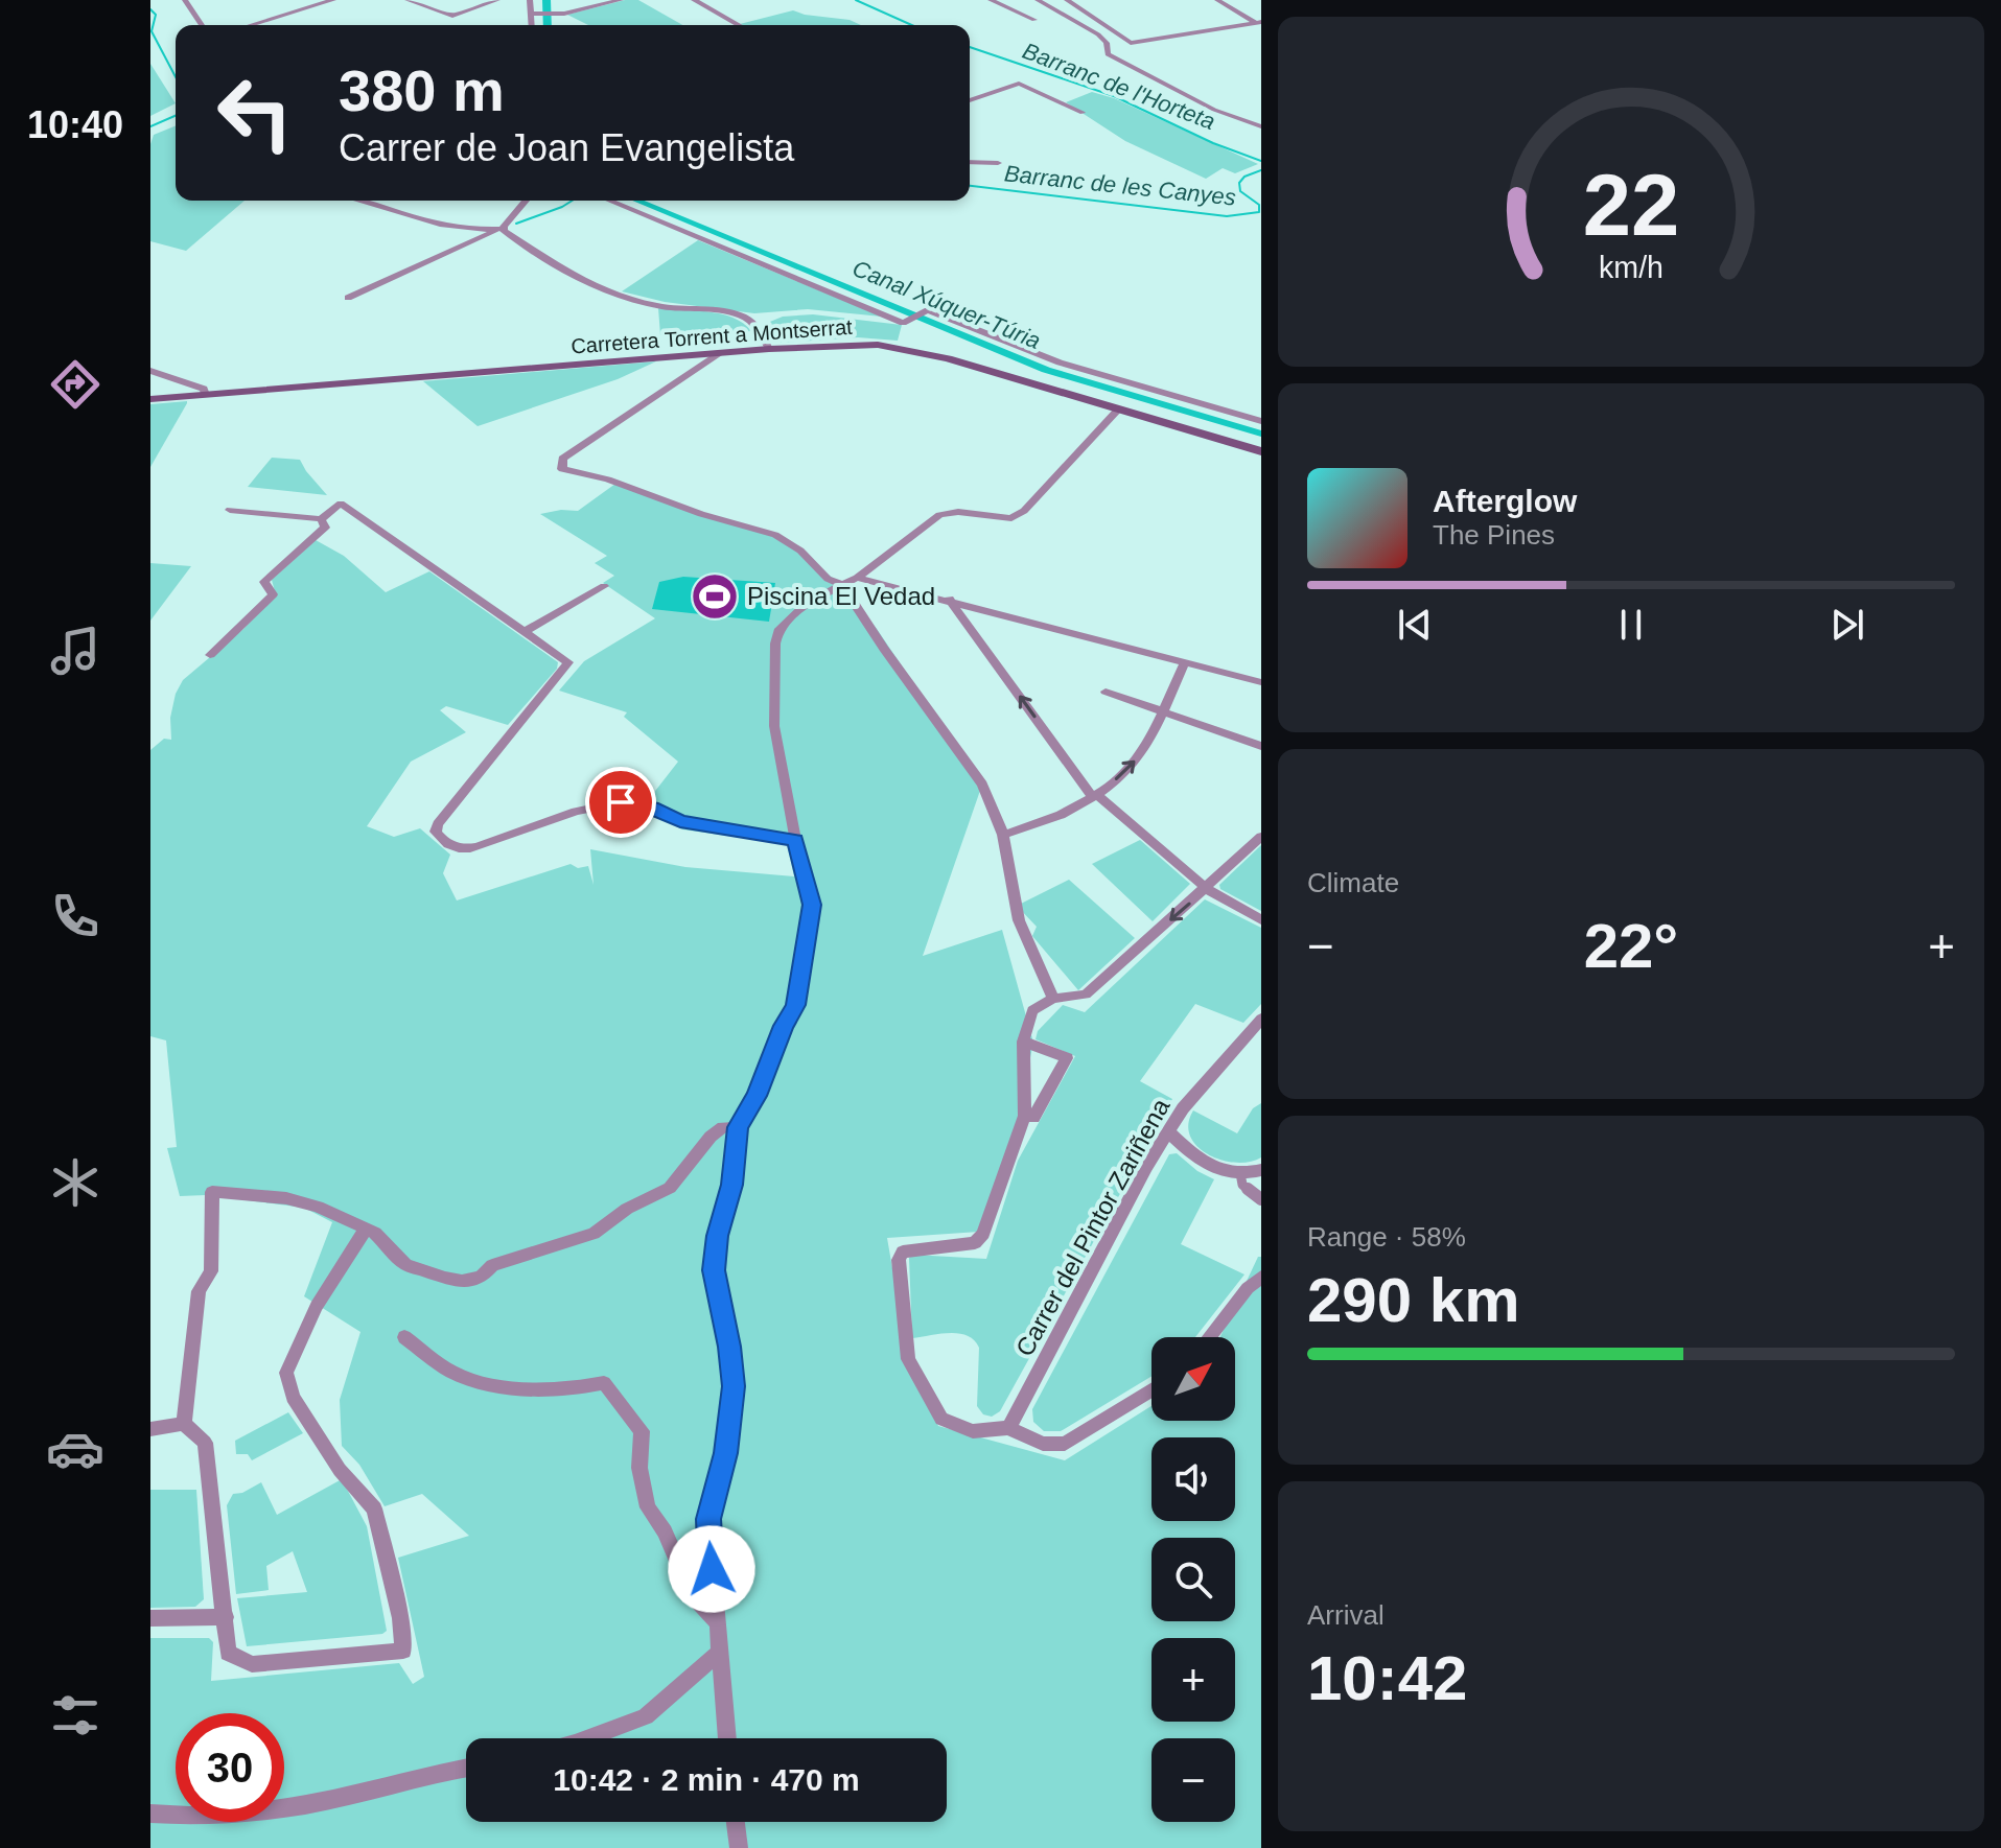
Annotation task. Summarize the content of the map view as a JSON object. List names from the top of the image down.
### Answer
{
  "streets": {
    "main road": ["Carretera Torrent a Montserrat"],
    "street": ["Carrer del Pintor Zariñena"]
  },
  "water": ["Barranc de l'Horteta", "Barranc de les Canyes", "Canal Xúquer-Túria"],
  "places": {
    "sports": ["Piscina El Vedad"]
  },
  "north": "top right",
  "page": {
    "tabs": "10:40",
    "turn": ["380 m", "Carrer de Joan Evangelista"],
    "song": ["Afterglow", "The Pines"],
    "tile": [
      "Climate",
      ["Range · 58%", "290 km"],
      ["Arrival", "10:42"]
    ],
    "heat": ["−", "22°", "+"],
    "map_buttons": ["+", "−"],
    "limit": "30",
    "trip": "10:42 · 2 min · 470 m",
    "gauge": ["22", "km/h"]
  }
}
